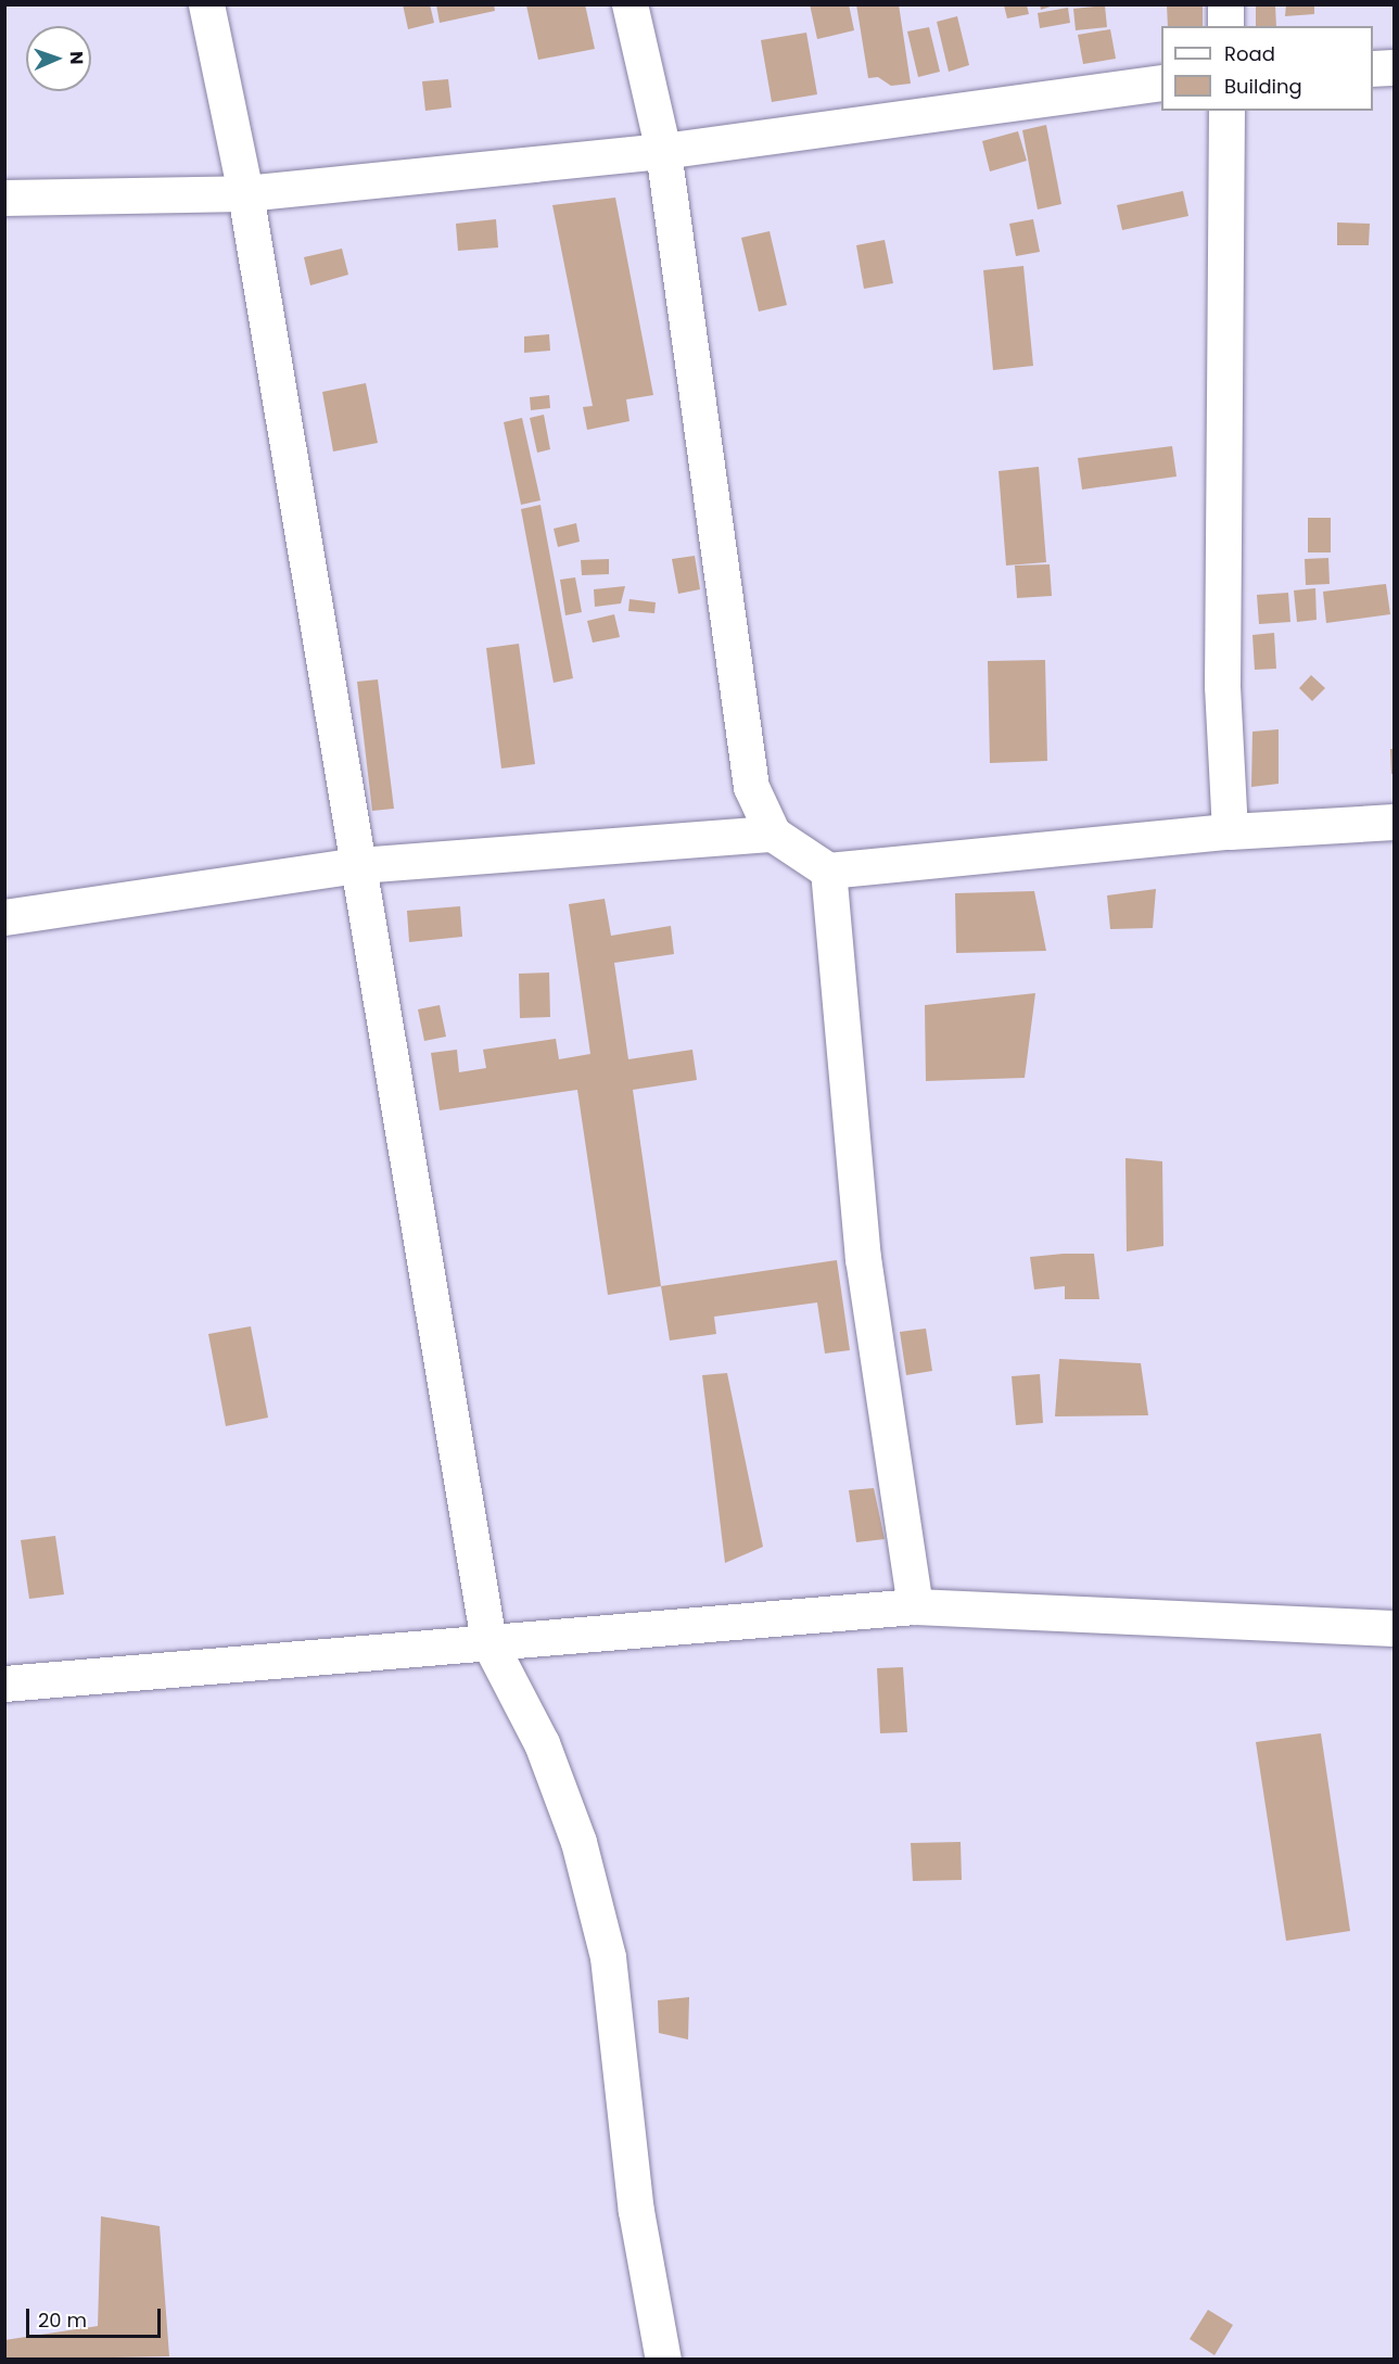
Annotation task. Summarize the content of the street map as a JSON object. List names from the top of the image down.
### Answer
{
  "legend": ["Road", "Building"],
  "scale_bar": "20 m",
  "north": "right"
}
